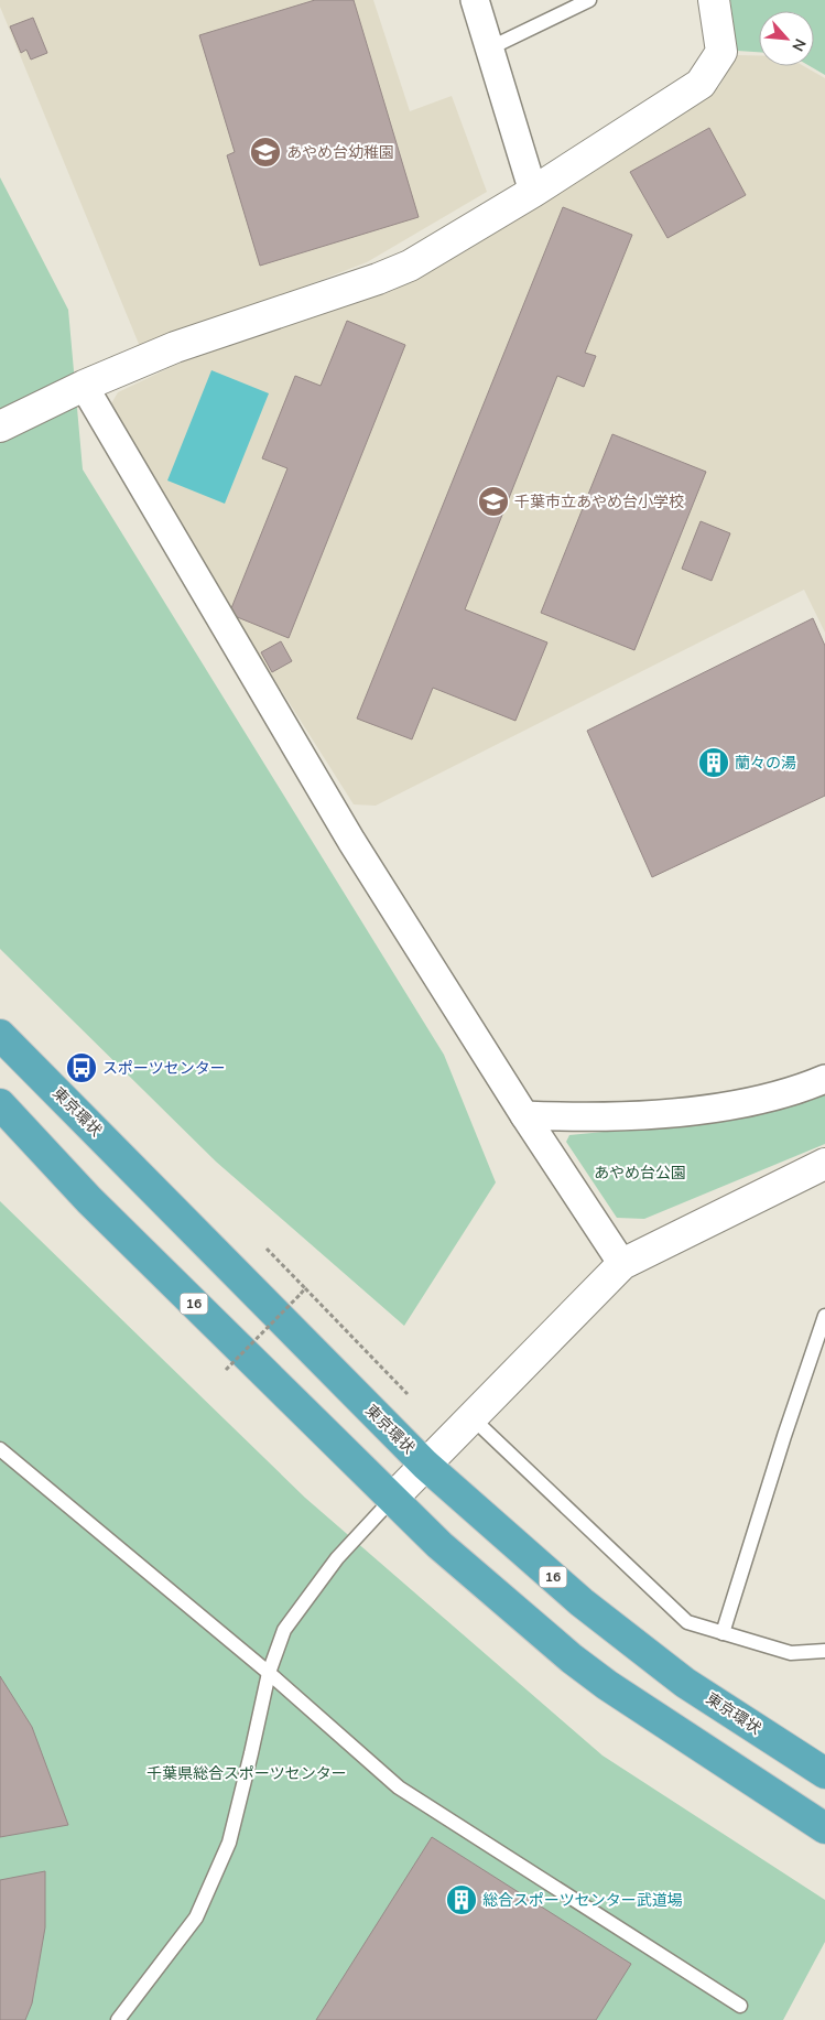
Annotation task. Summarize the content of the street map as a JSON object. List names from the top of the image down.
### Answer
{
  "streets": {
    "highway": ["東京環状", "16"]
  },
  "parks": ["あやめ台公園", "千葉県総合スポーツセンター"],
  "places": {
    "school or university": ["あやめ台幼稚園", "千葉市立あやめ台小学校"],
    "building": ["蘭々の湯", "総合スポーツセンター武道場"],
    "bus stop": ["スポーツセンター"]
  },
  "north": "bottom right"
}
